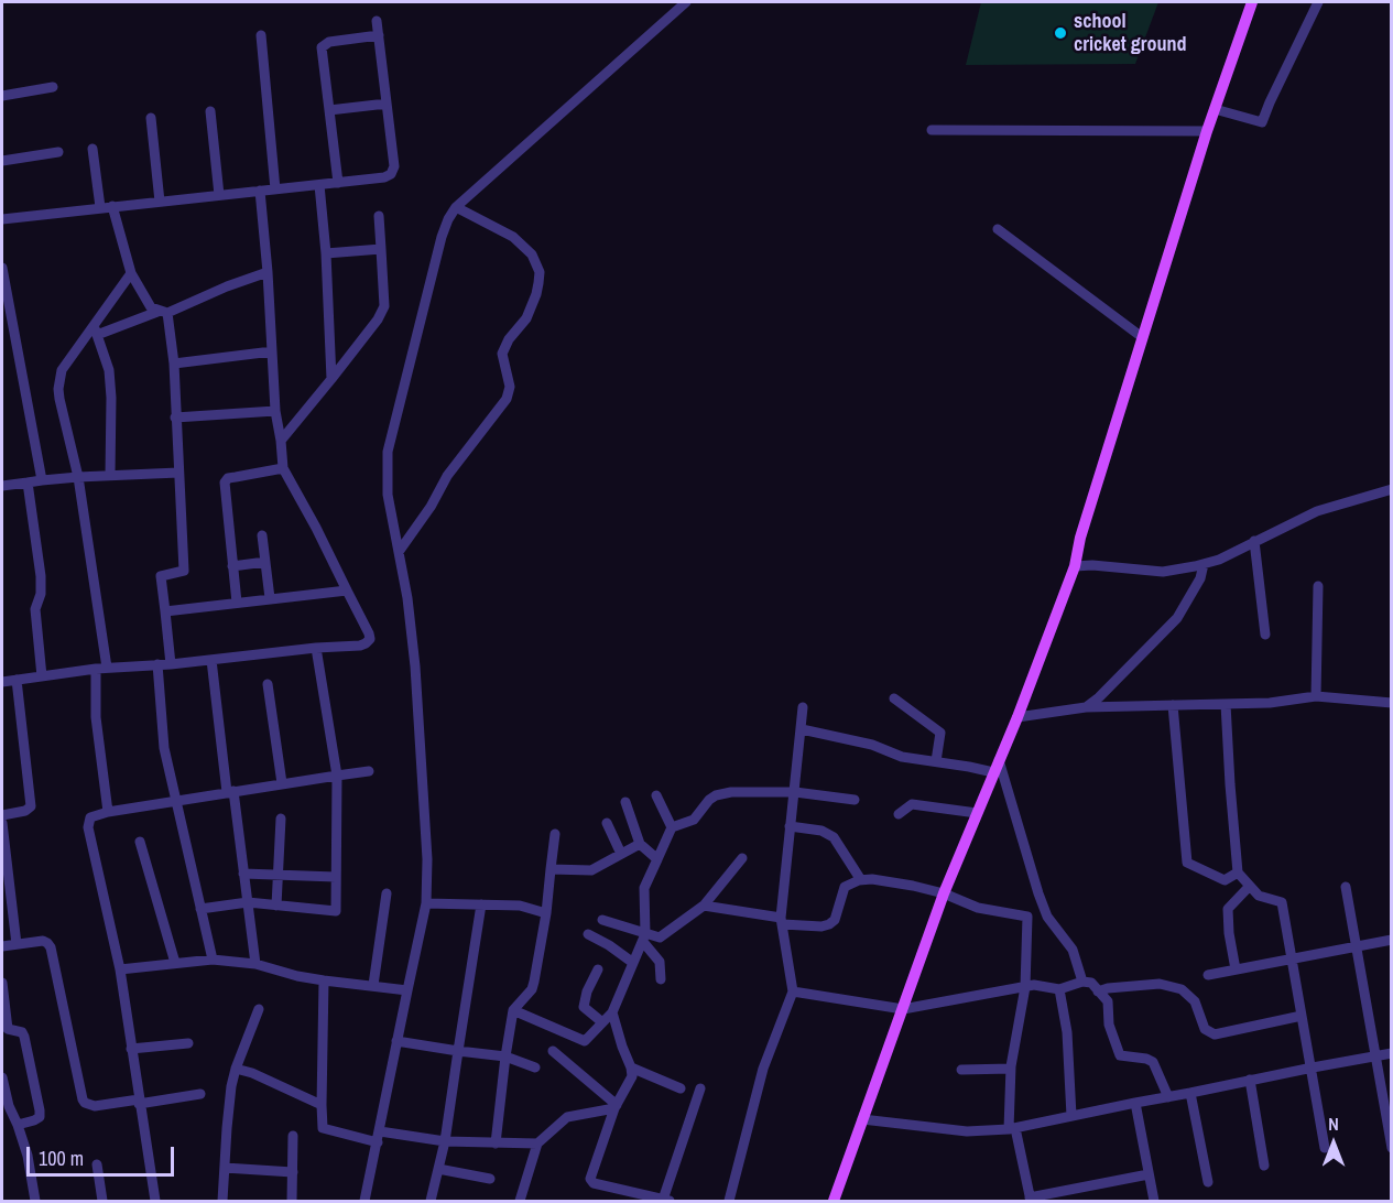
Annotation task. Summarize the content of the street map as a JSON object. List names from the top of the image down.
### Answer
{
  "places": ["school cricket ground"],
  "scale_bar": "100 m",
  "north": "top"
}
